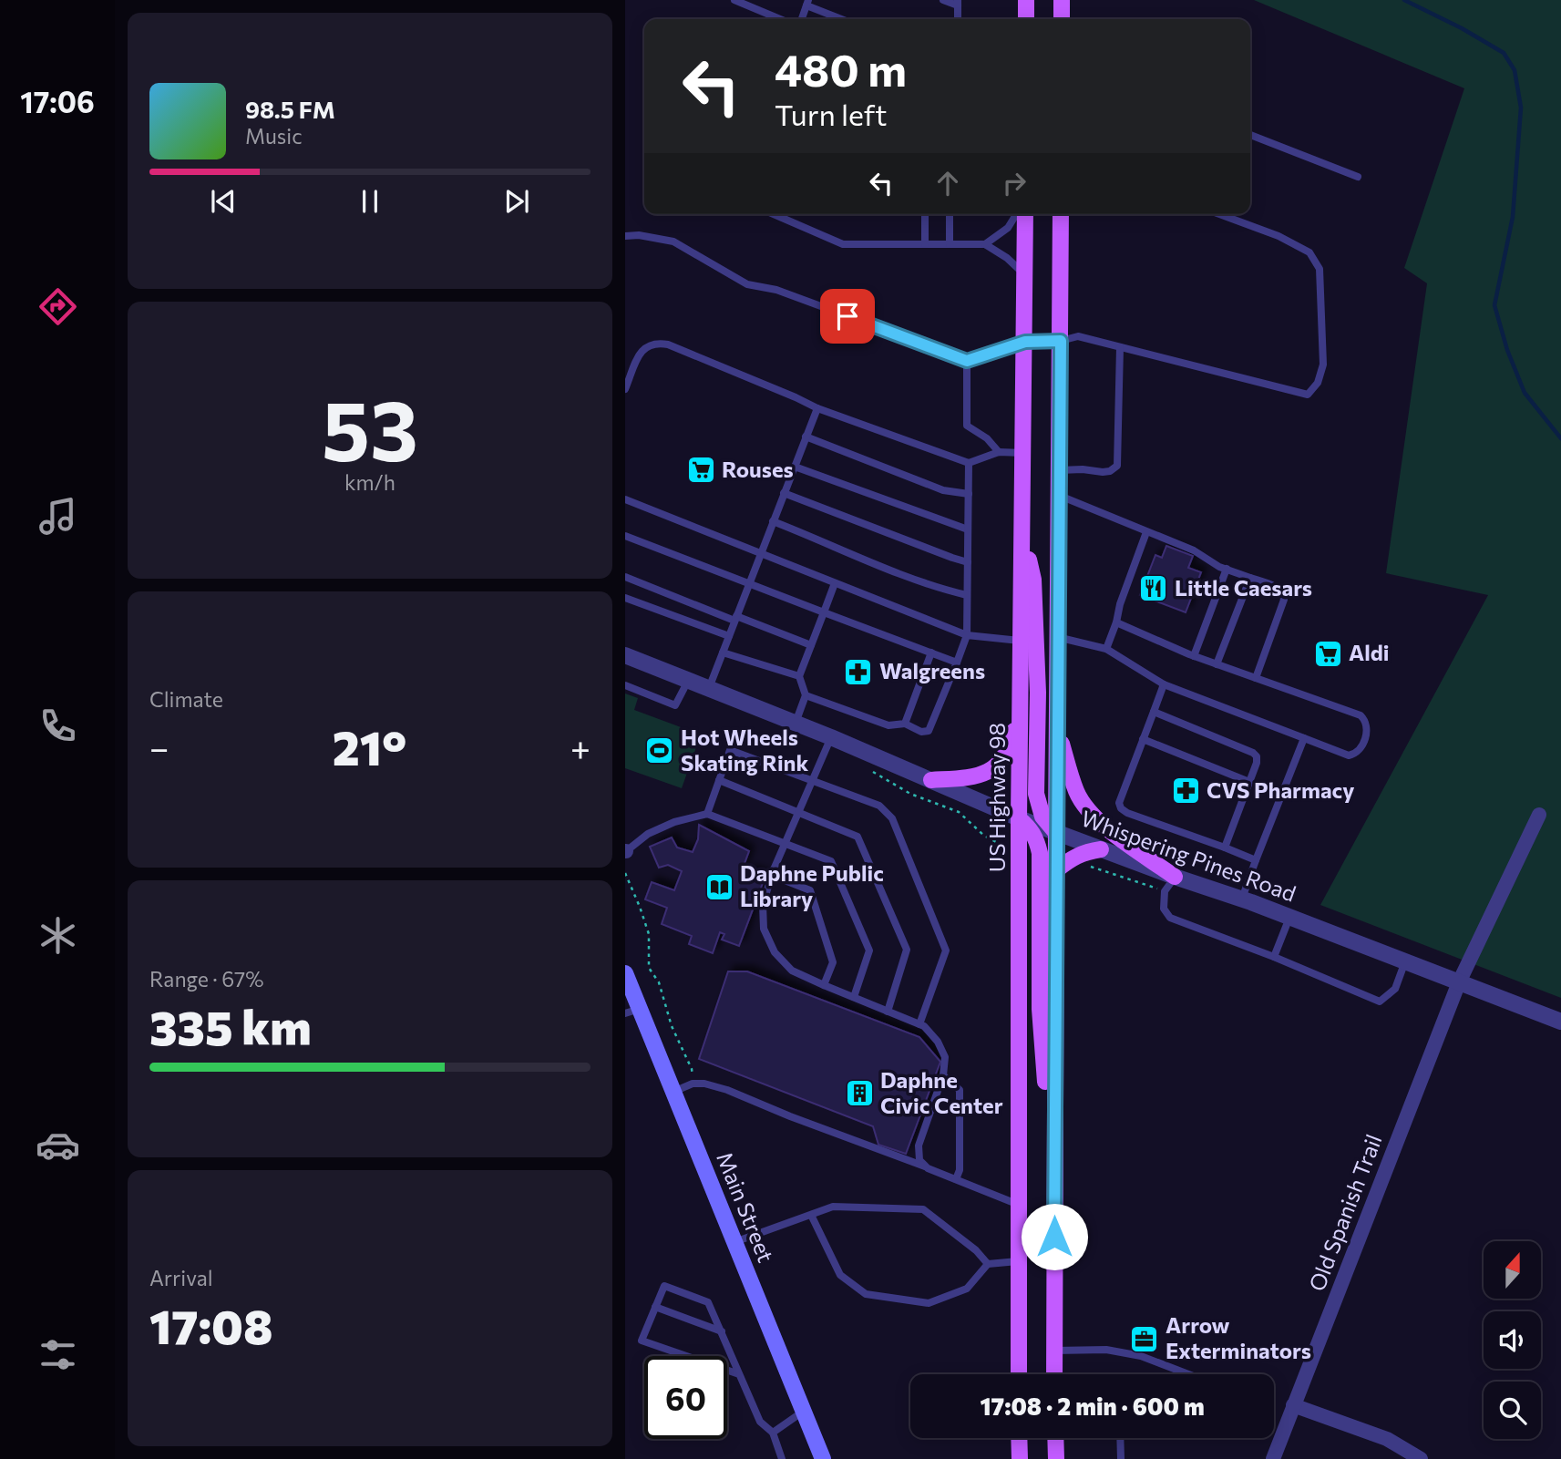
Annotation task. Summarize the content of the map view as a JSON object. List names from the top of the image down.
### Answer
{
  "streets": {
    "main road": ["US Highway 98", "Main Street"],
    "street": ["Whispering Pines Road", "Old Spanish Trail"]
  },
  "crossings": [
    ["US Highway 98", "Whispering Pines Road"],
    ["Whispering Pines Road", "Old Spanish Trail"]
  ],
  "places": {
    "supermarket": ["Rouses", "Aldi"],
    "restaurant": ["Little Caesars"],
    "pharmacy": ["Walgreens", "CVS Pharmacy"],
    "sports": ["Hot Wheels Skating Rink"],
    "library": ["Daphne Public Library"],
    "building": ["Daphne Civic Center"],
    "office": ["Arrow Exterminators"]
  },
  "north": "top",
  "page": {
    "tabs": "17:06",
    "turn": ["480 m", "Turn left"],
    "song": ["98.5 FM", "Music"],
    "tile": [
      ["53", "km/h"],
      "Climate",
      ["Range · 67%", "335 km"],
      ["Arrival", "17:08"]
    ],
    "heat": ["−", "21°", "+"],
    "limit": "60",
    "trip": "17:08 · 2 min · 600 m"
  }
}
